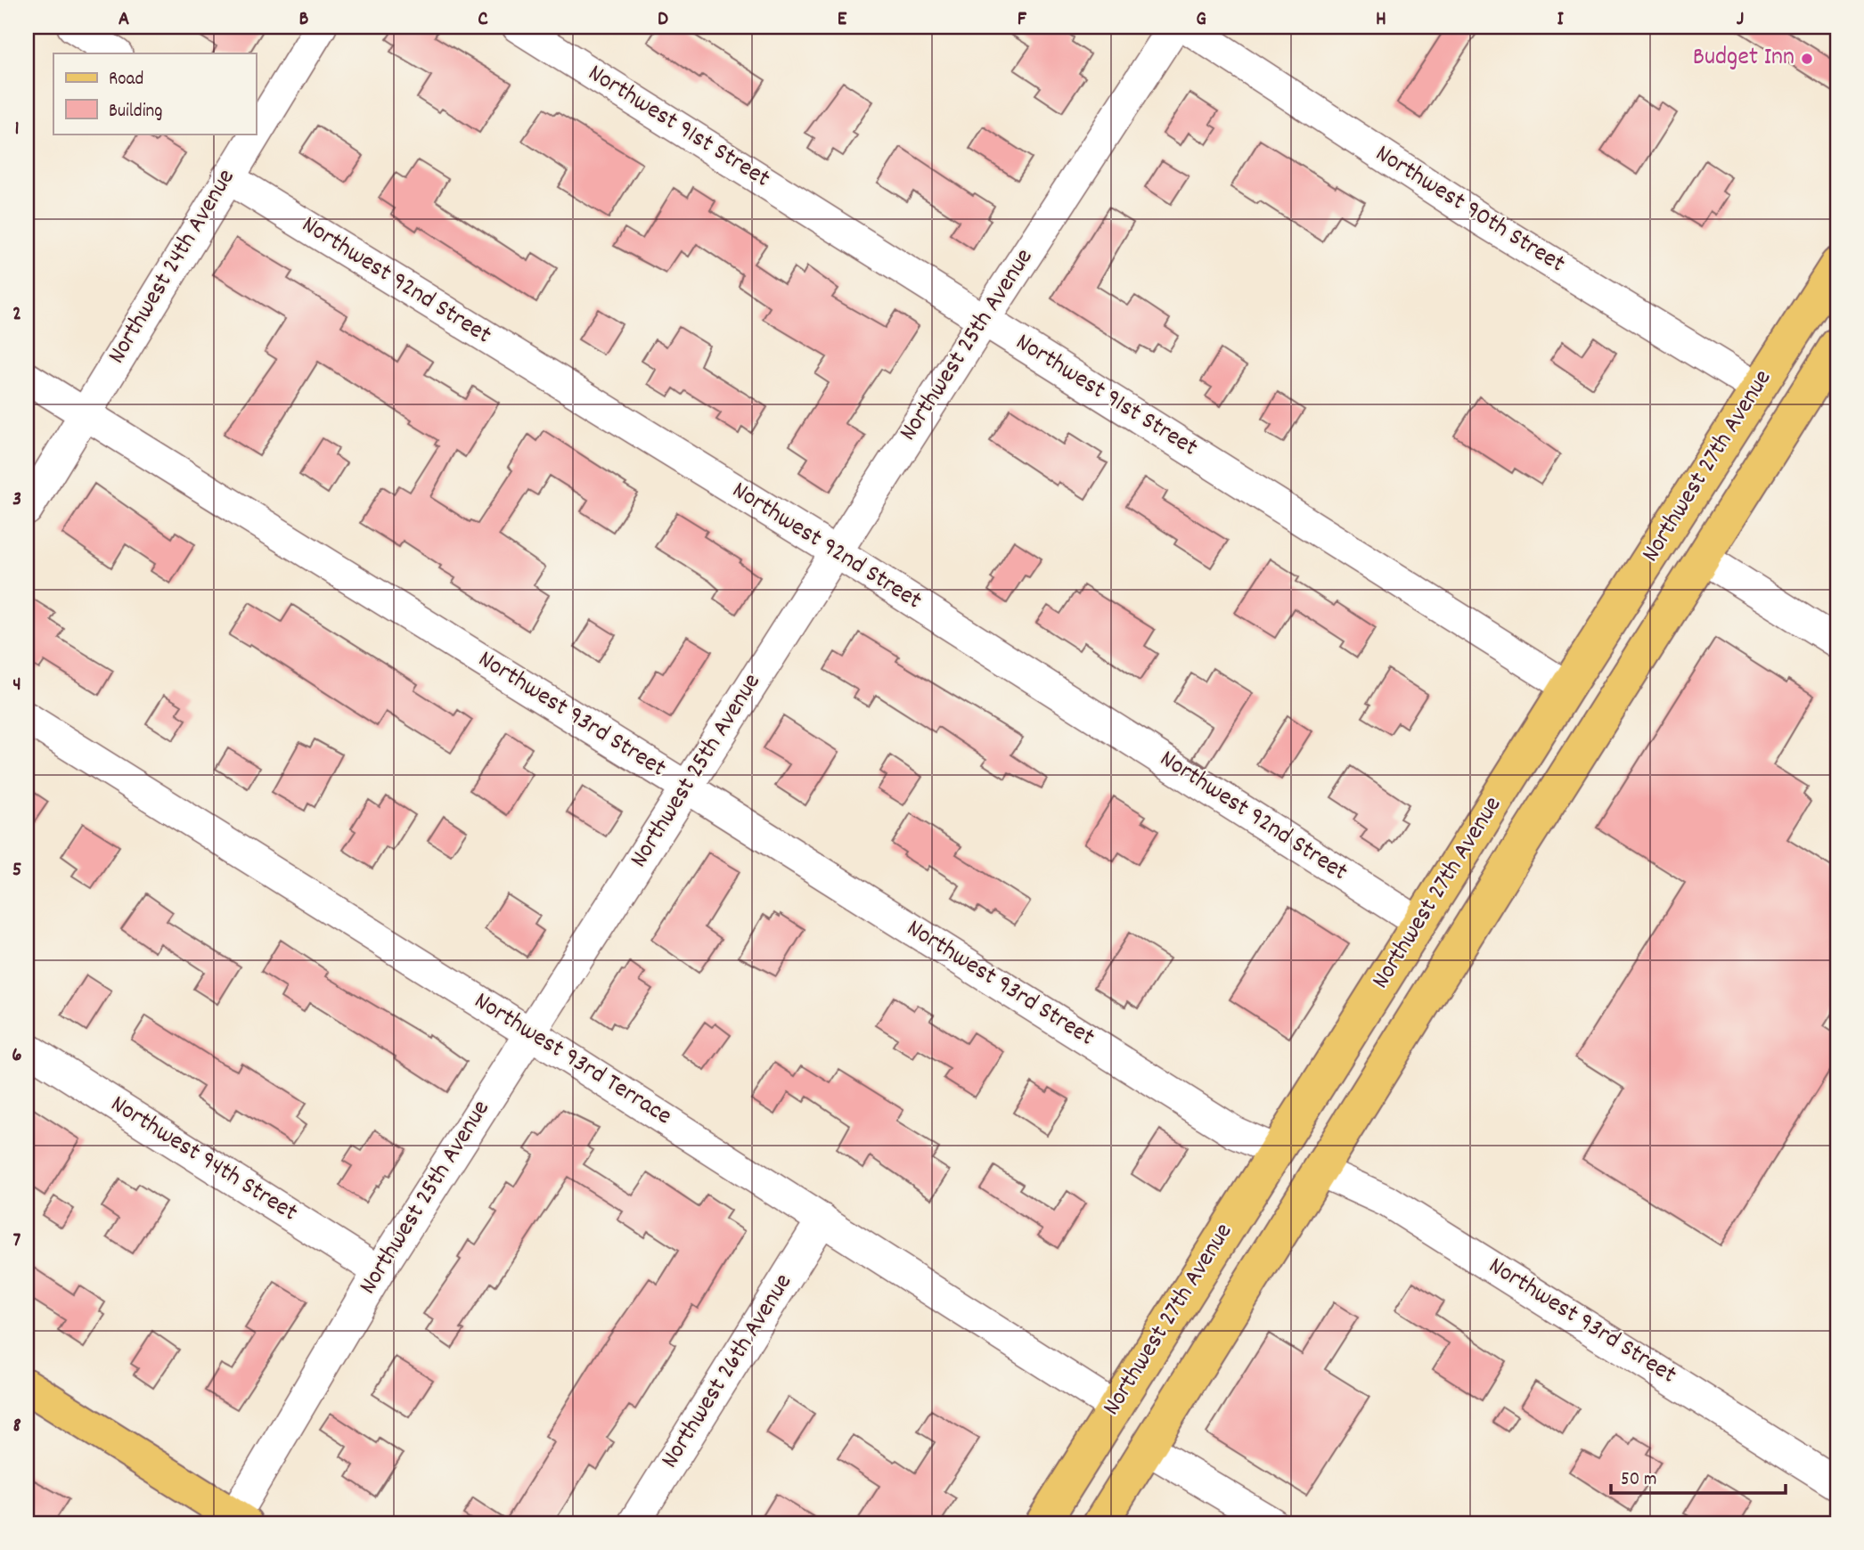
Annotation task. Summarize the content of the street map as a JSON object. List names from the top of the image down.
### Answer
{
  "streets": {
    "main road": ["Northwest 27th Avenue"],
    "street": [
      "Northwest 91st Street",
      "Northwest 90th Street",
      "Northwest 24th Avenue",
      "Northwest 92nd Street",
      "Northwest 25th Avenue",
      "Northwest 93rd Street",
      "Northwest 93rd Terrace",
      "Northwest 94th Street",
      "Northwest 26th Avenue"
    ]
  },
  "crossings": [
    ["Northwest 91st Street", "Northwest 25th Avenue"],
    ["Northwest 91st Street", "Northwest 27th Avenue"],
    ["Northwest 90th Street", "Northwest 27th Avenue"],
    ["Northwest 24th Avenue", "Northwest 92nd Street"],
    ["Northwest 24th Avenue", "Northwest 93rd Street"],
    ["Northwest 92nd Street", "Northwest 25th Avenue"],
    ["Northwest 92nd Street", "Northwest 27th Avenue"],
    ["Northwest 25th Avenue", "Northwest 93rd Street"],
    ["Northwest 25th Avenue", "Northwest 93rd Terrace"],
    ["Northwest 25th Avenue", "Northwest 94th Street"],
    ["Northwest 27th Avenue", "Northwest 93rd Street"],
    ["Northwest 27th Avenue", "Northwest 93rd Terrace"],
    ["Northwest 93rd Terrace", "Northwest 26th Avenue"]
  ],
  "places": ["Budget Inn"],
  "legend": ["Road", "Building"],
  "scale_bar": "50 m",
  "grid": {
    "columns": [
      "A",
      "B",
      "C",
      "D",
      "E",
      "F",
      "G",
      "H",
      "I",
      "J"
    ],
    "rows": [
      "1",
      "2",
      "3",
      "4",
      "5",
      "6",
      "7",
      "8"
    ]
  }
}
